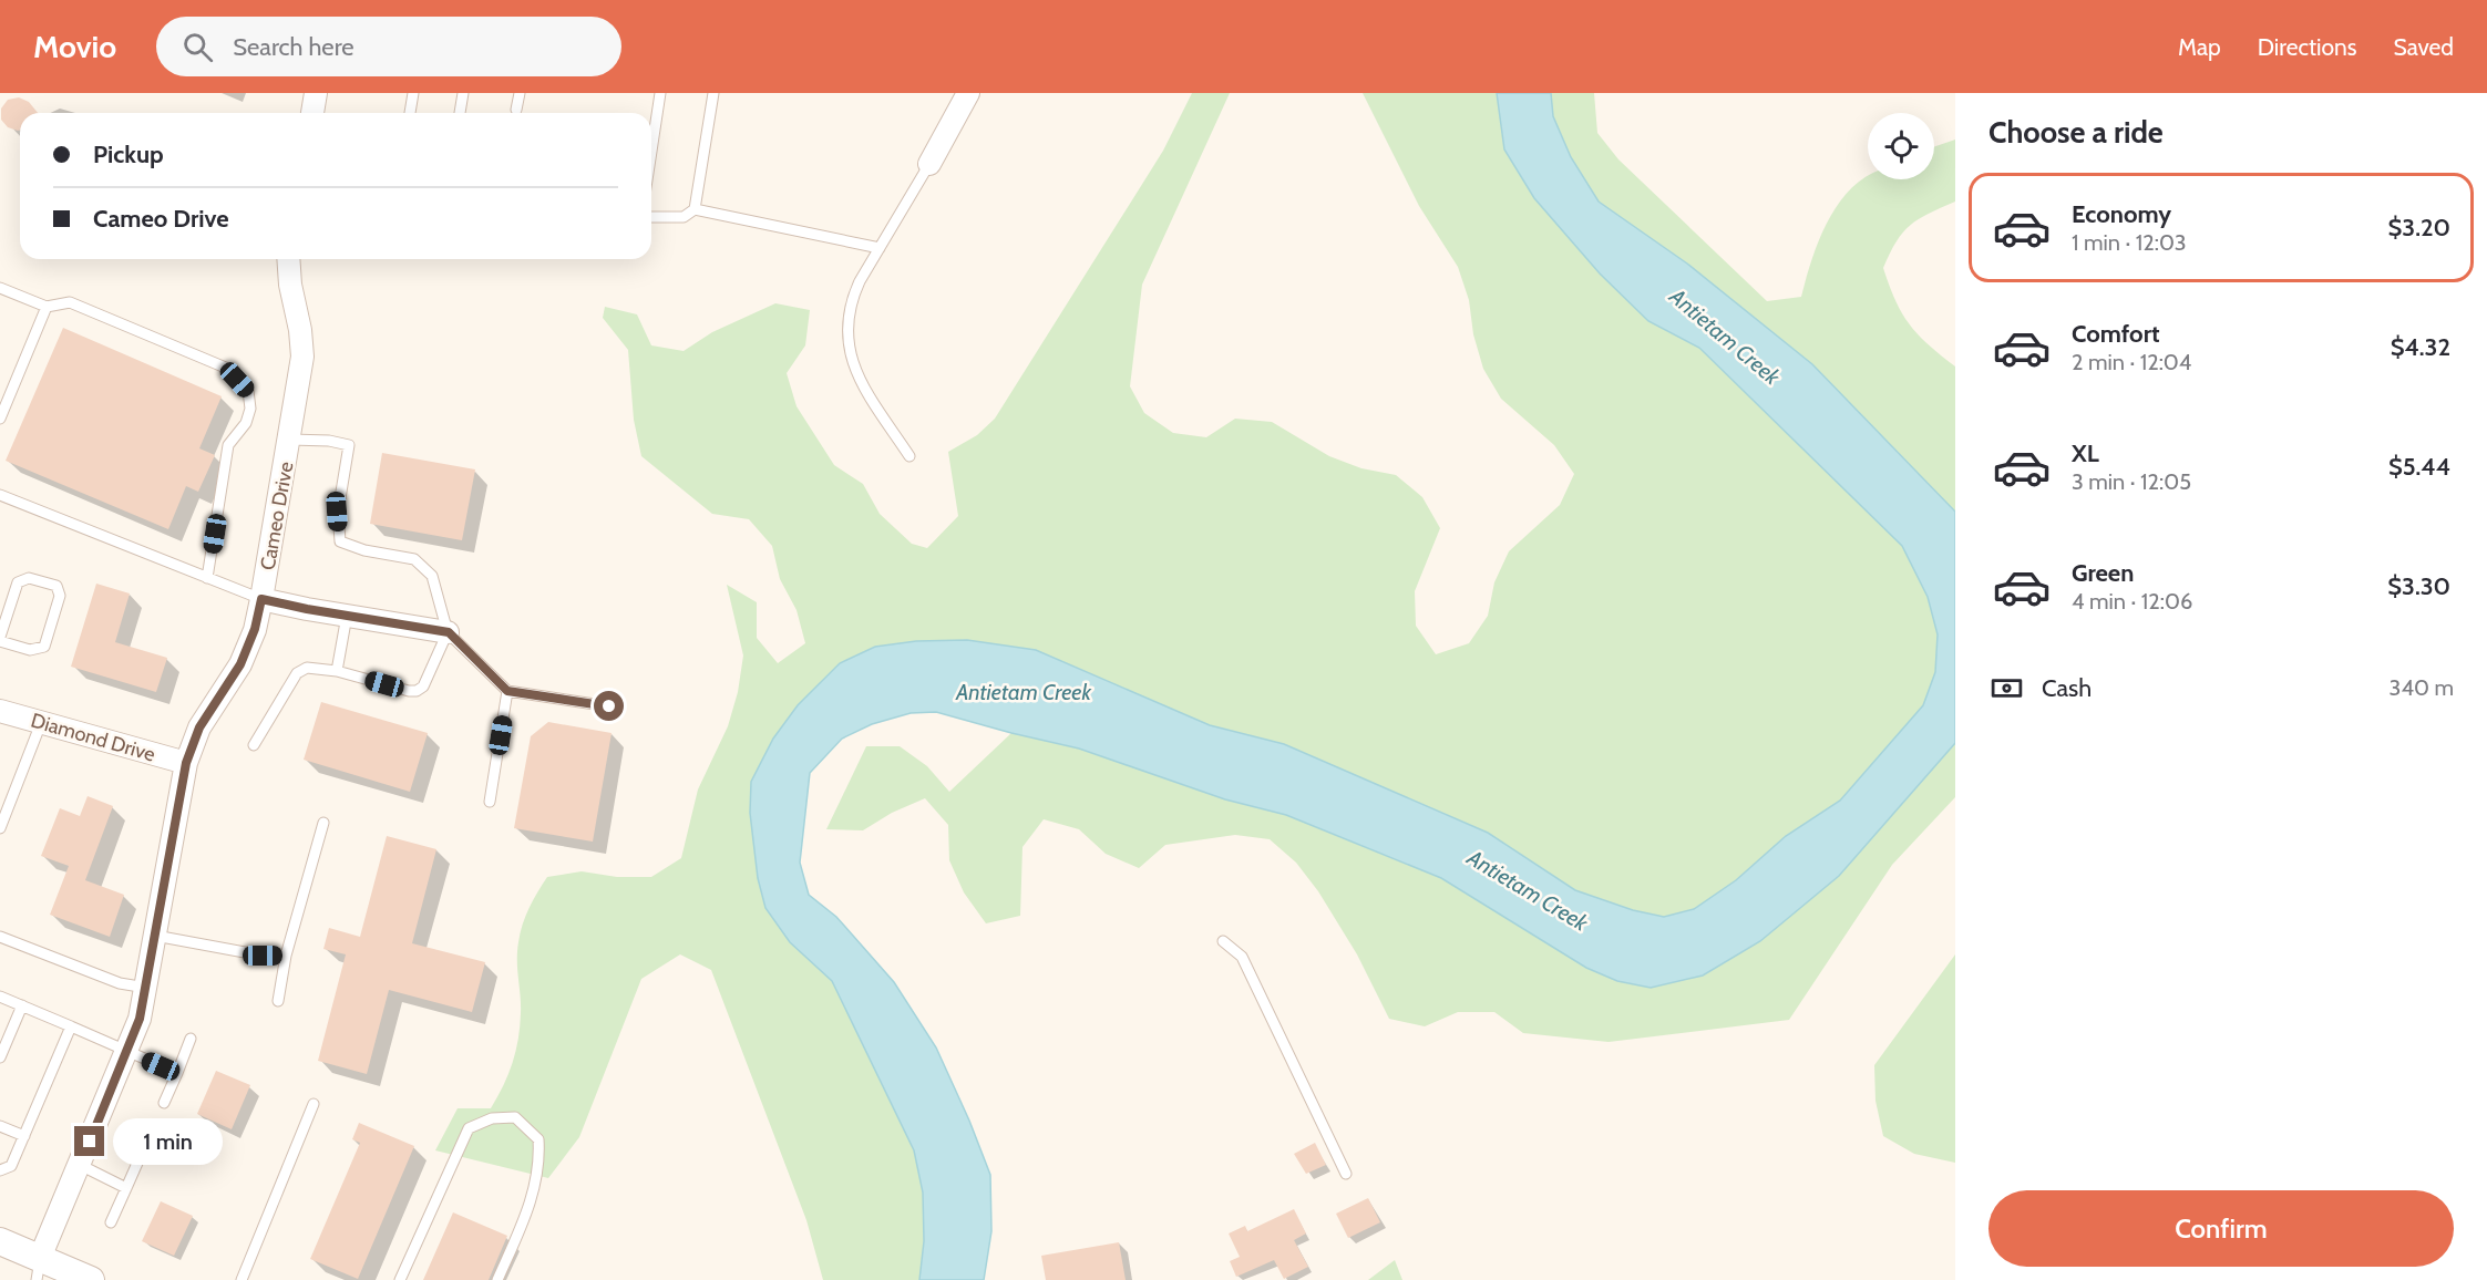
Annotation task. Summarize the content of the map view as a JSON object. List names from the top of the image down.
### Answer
{
  "streets": {
    "street": ["Cameo Drive", "Diamond Drive"]
  },
  "crossings": [
    ["Cameo Drive", "Diamond Drive"]
  ],
  "water": ["Antietam Creek"],
  "page": {
    "header": "Movio",
    "search": "Search here",
    "nav": ["Map", "Directions", "Saved"],
    "heading": "Choose a ride",
    "banner": ["Pickup", "Cameo Drive"],
    "list": [
      {
        "name": "Economy",
        "note": "1 min · 12:03",
        "value": "$3.20"
      },
      {
        "name": "Comfort",
        "note": "2 min · 12:04",
        "value": "$4.32"
      },
      {
        "name": "XL",
        "note": "3 min · 12:05",
        "value": "$5.44"
      },
      {
        "name": "Green",
        "note": "4 min · 12:06",
        "value": "$3.30"
      }
    ],
    "pay": ["Cash", "340 m"],
    "bubble": "1 min",
    "buttons": "Confirm"
  }
}
